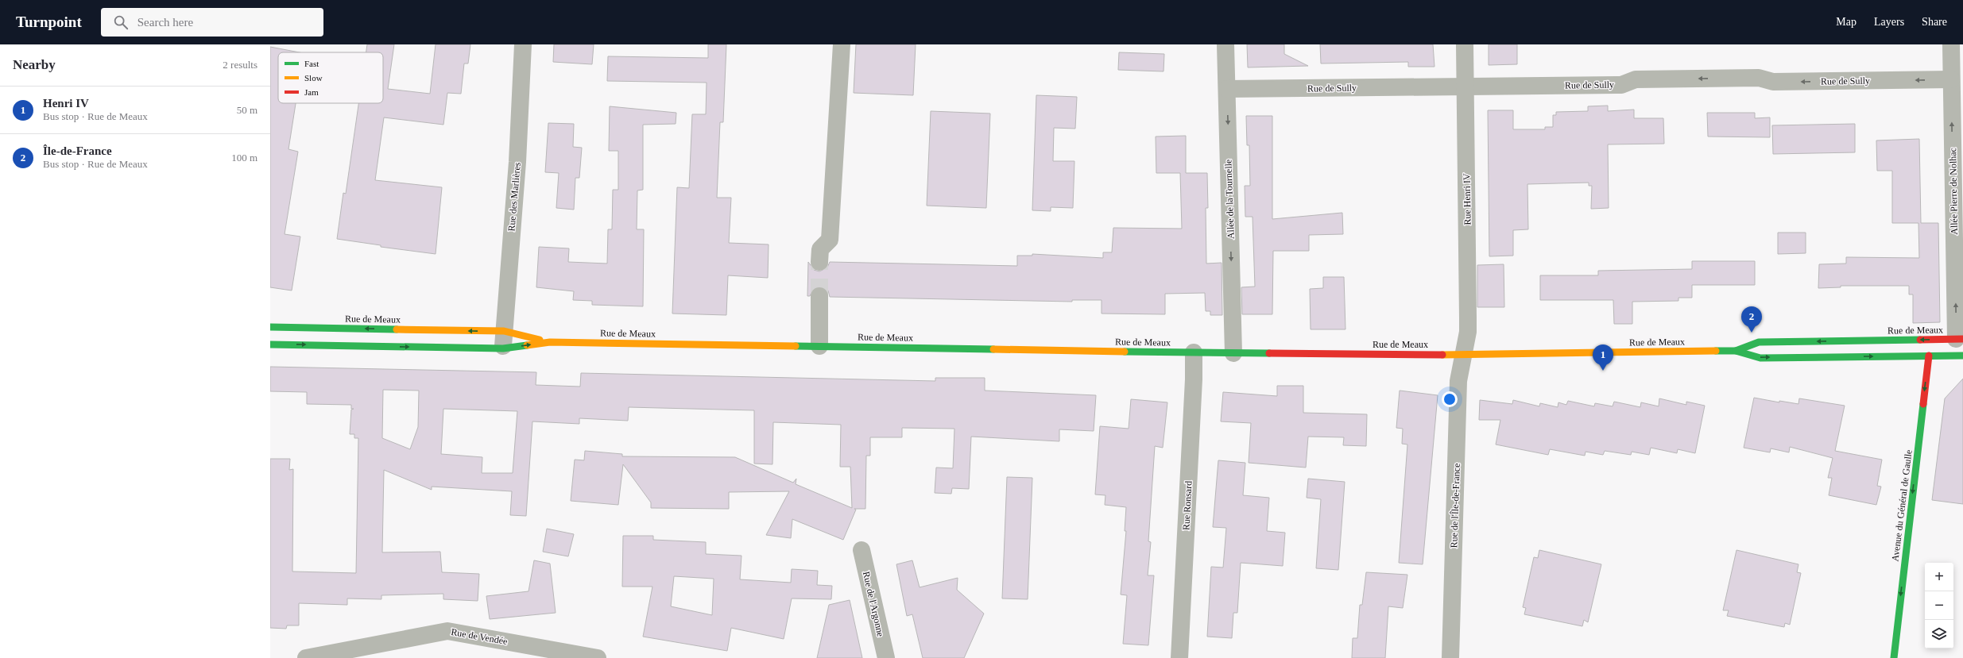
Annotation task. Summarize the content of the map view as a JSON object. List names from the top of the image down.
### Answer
{
  "streets": {
    "main road": ["Rue de Meaux", "Avenue du Général de Gaulle"],
    "street": [
      "Rue de Sully",
      "Allée Pierre de Nolhac",
      "Rue des Marlières",
      "Allée de la Tournelle",
      "Rue Henri IV",
      "Rue Ronsard",
      "Rue de l'Île-de-France",
      "Rue de l'Argonne",
      "Rue de Vendée"
    ]
  },
  "crossings": [
    ["Rue de Sully", "Allée Pierre de Nolhac"],
    ["Rue de Sully", "Allée de la Tournelle"],
    ["Rue de Sully", "Rue Henri IV"],
    ["Allée Pierre de Nolhac", "Rue de Meaux"],
    ["Rue des Marlières", "Rue de Meaux"],
    ["Allée de la Tournelle", "Rue de Meaux"],
    ["Rue Henri IV", "Rue de Meaux"],
    ["Rue Henri IV", "Rue de l'Île-de-France"],
    ["Rue de Meaux", "Rue Ronsard"],
    ["Rue de Meaux", "Rue de l'Île-de-France"],
    ["Rue de Meaux", "Avenue du Général de Gaulle"]
  ],
  "one_way": [
    "Rue de Sully",
    "Allée Pierre de Nolhac",
    "Allée de la Tournelle",
    "Avenue du Général de Gaulle"
  ],
  "legend": ["Fast", "Slow", "Jam"],
  "page": {
    "header": "Turnpoint",
    "search": "Search here",
    "nav": ["Map", "Layers", "Share"],
    "heading": ["Nearby", "2 results"],
    "list": [
      {
        "mark": "1",
        "name": "Henri IV",
        "note": "Bus stop · Rue de Meaux",
        "value": "50 m"
      },
      {
        "mark": "2",
        "name": "Île-de-France",
        "note": "Bus stop · Rue de Meaux",
        "value": "100 m"
      }
    ],
    "pins": ["2", "1"],
    "map_buttons": ["+", "−"]
  }
}
